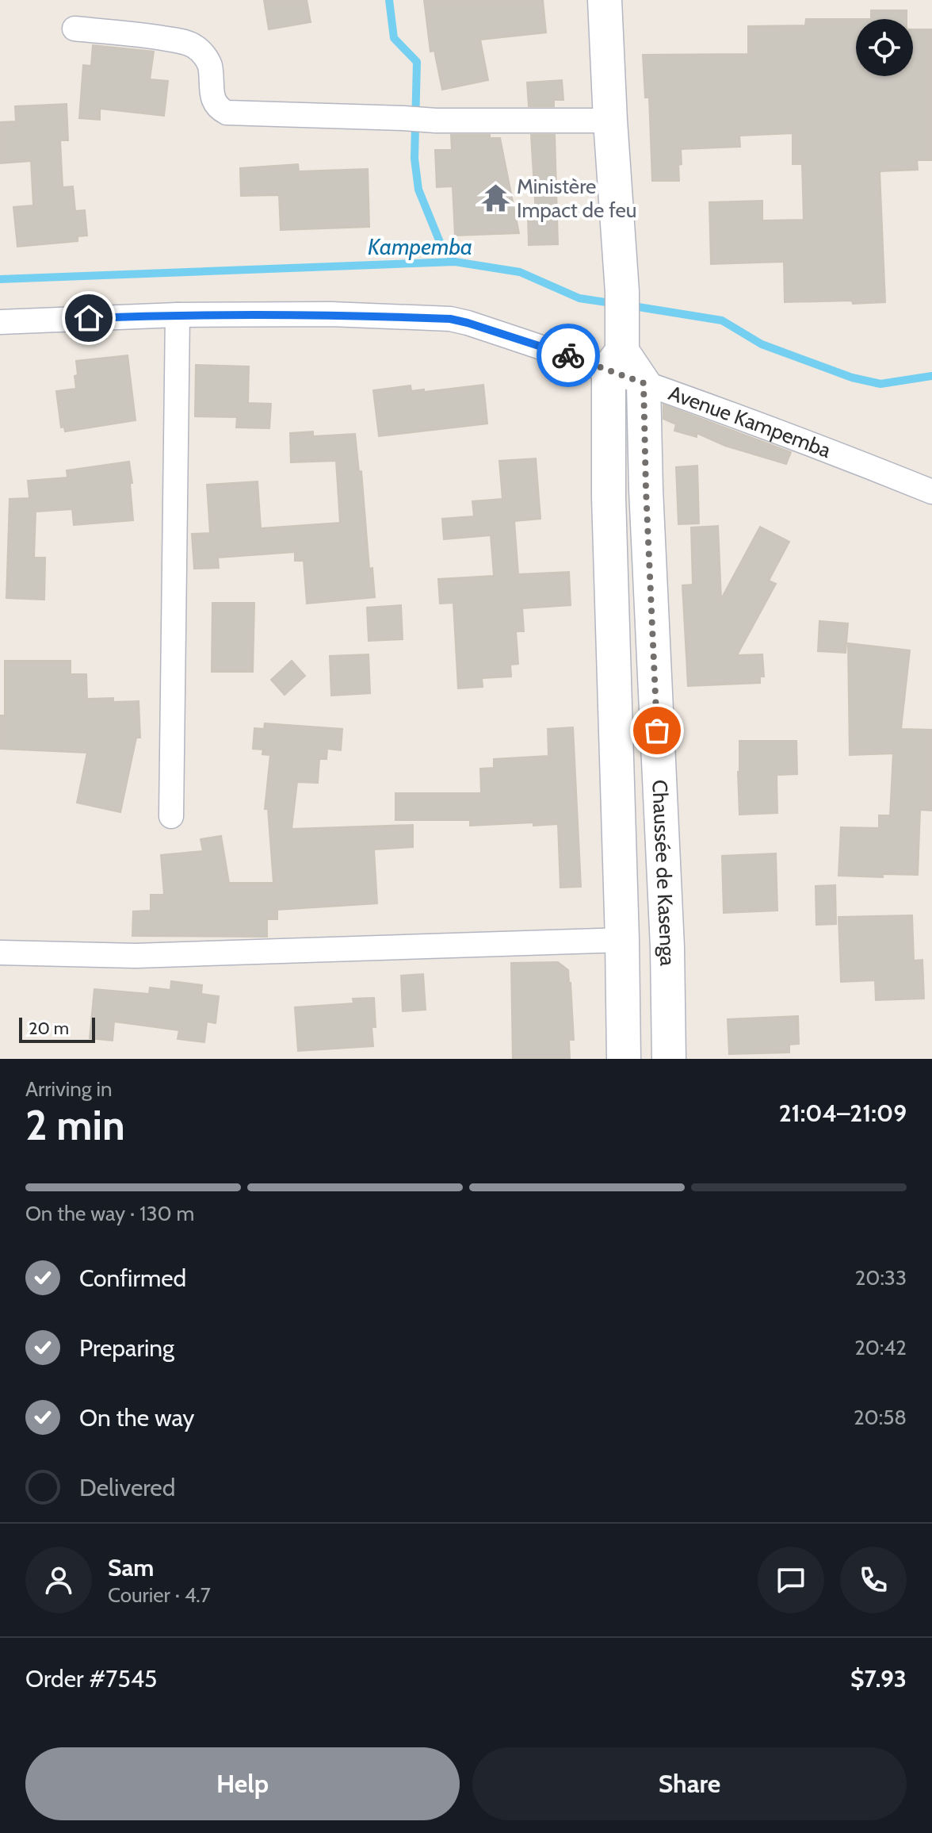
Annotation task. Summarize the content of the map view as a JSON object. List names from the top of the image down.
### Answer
{
  "streets": {
    "main road": ["Chaussée de Kasenga"],
    "street": ["Avenue Kampemba"]
  },
  "crossings": [
    ["Avenue Kampemba", "Chaussée de Kasenga"]
  ],
  "water": ["Kampemba"],
  "places": {
    "temple": ["Ministère Impact de feu"]
  },
  "scale_bar": "20 m",
  "page": {
    "scale": "20 m",
    "heading": ["2 min", "Arriving in", "21:04–21:09"],
    "panel": [
      "Sam",
      "Courier · 4.7",
      "Order #7545",
      "$7.93"
    ],
    "bar": "On the way · 130 m",
    "list": [
      ["Confirmed", "20:33"],
      ["Preparing", "20:42"],
      ["On the way", "20:58"],
      "Delivered"
    ],
    "buttons": ["Help", "Share"]
  }
}
